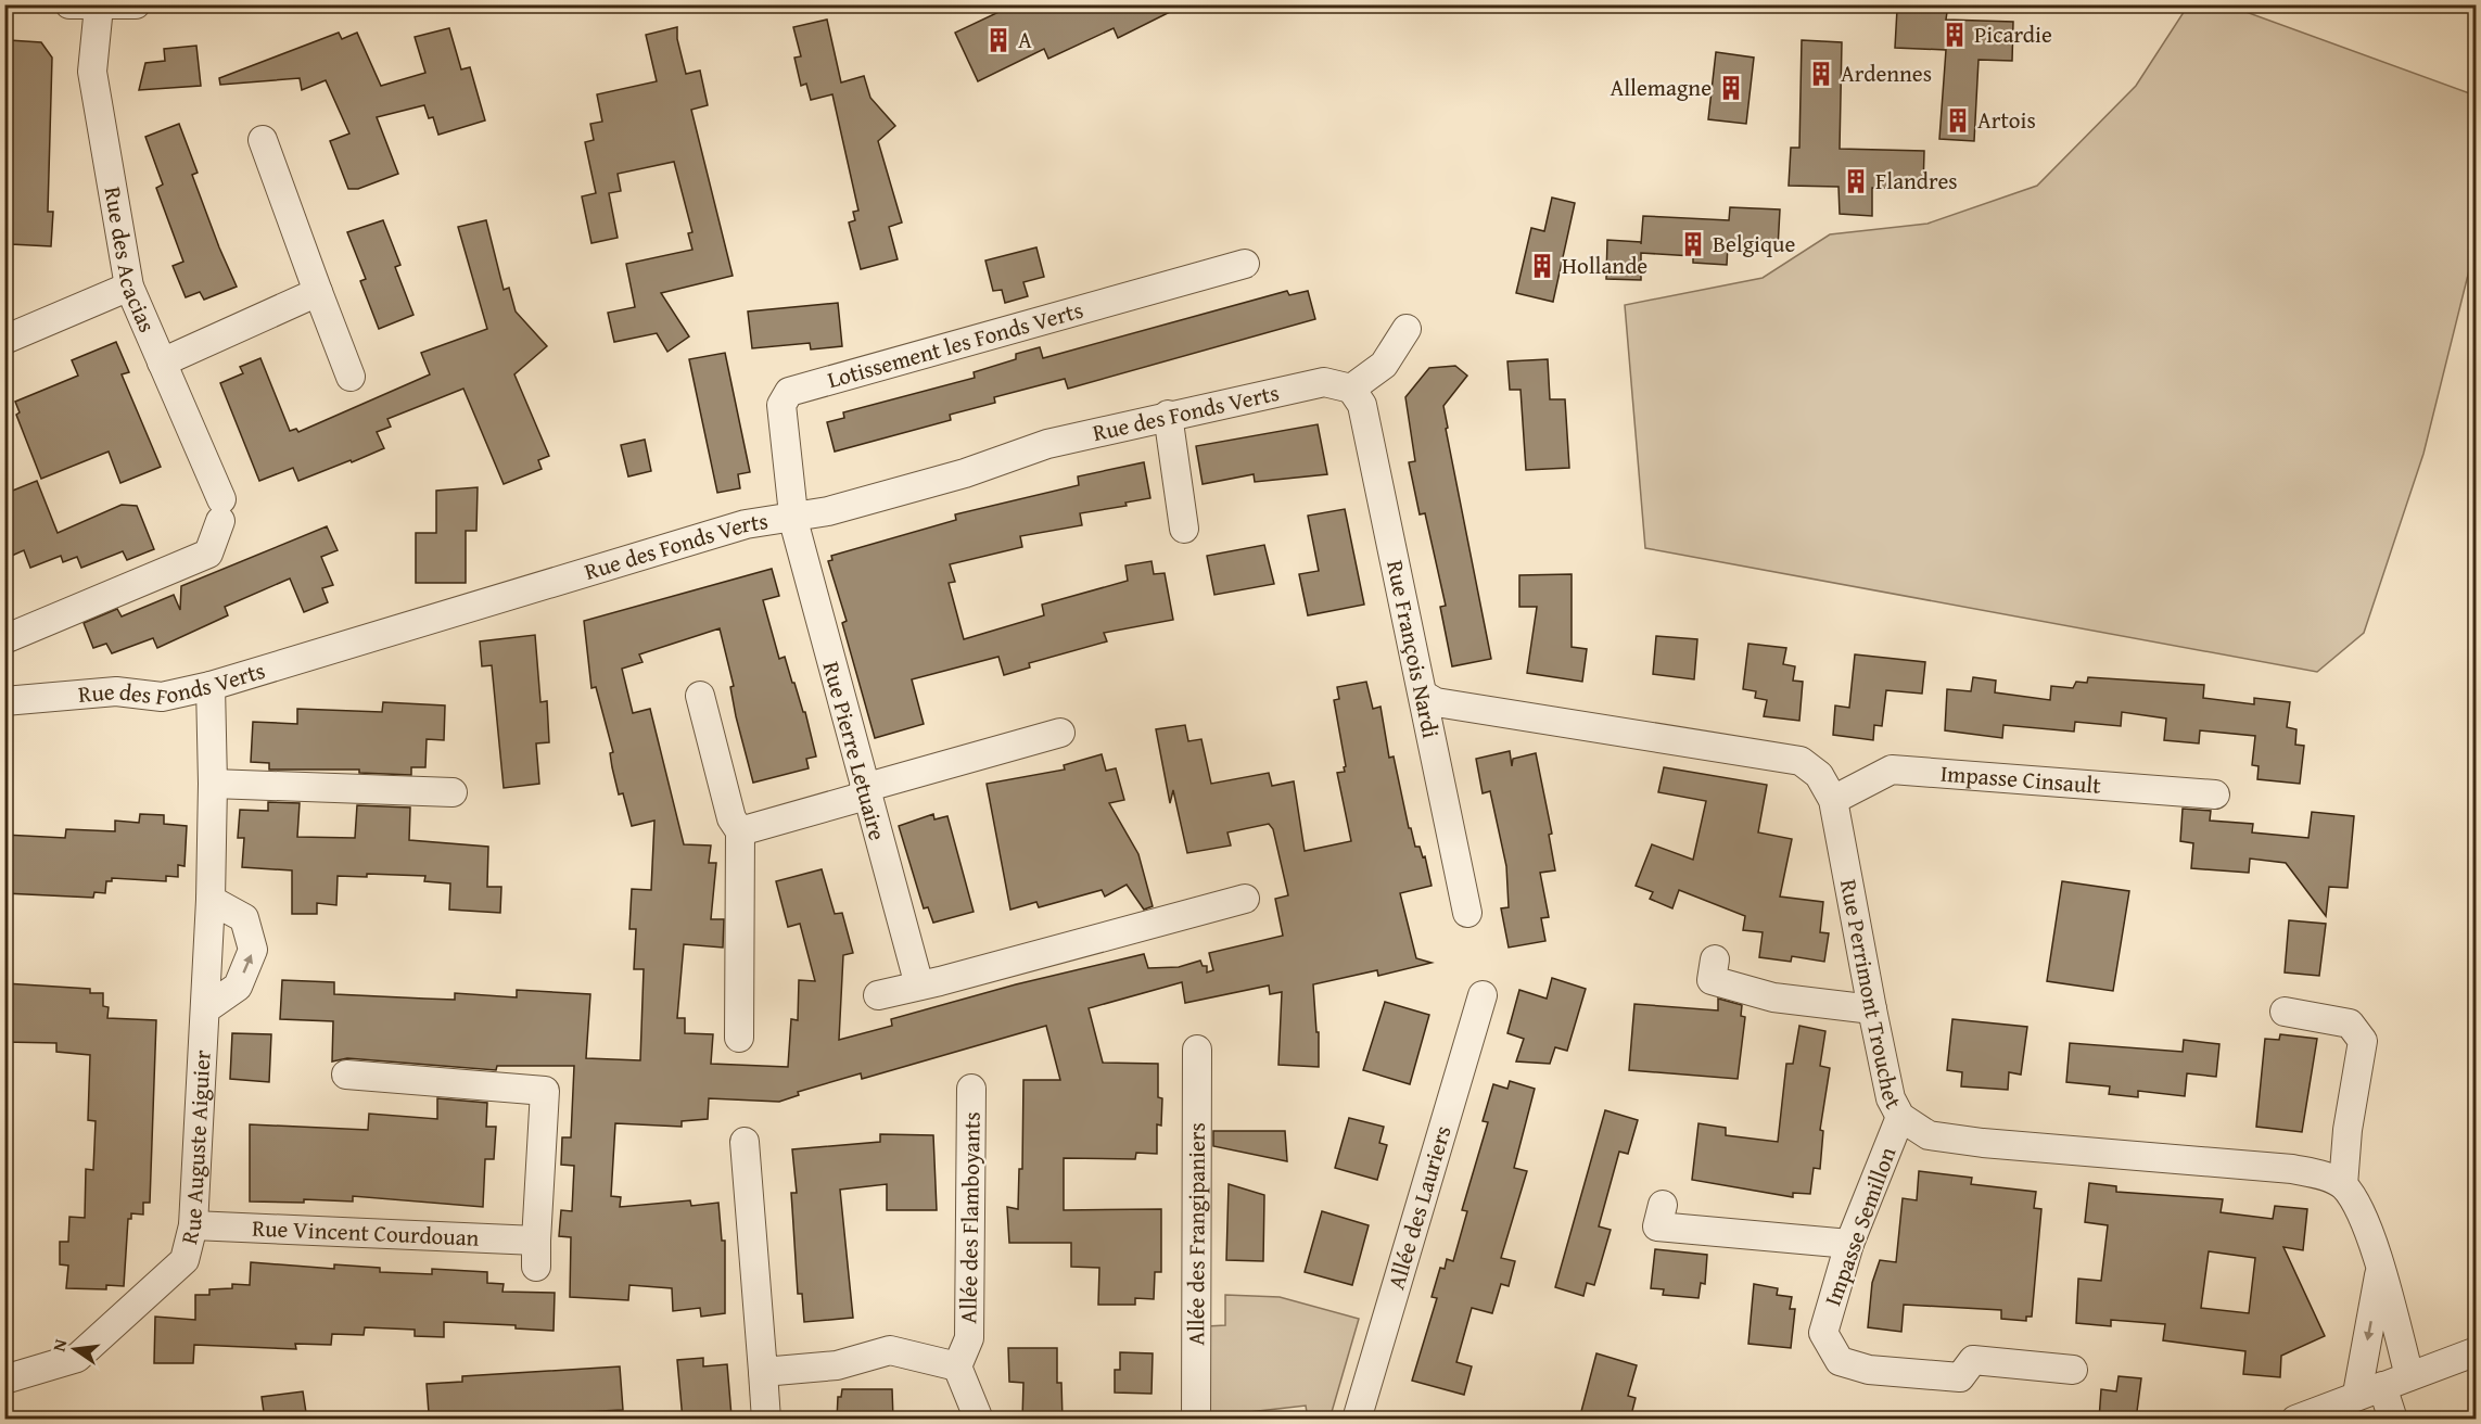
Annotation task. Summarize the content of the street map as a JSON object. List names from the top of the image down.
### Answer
{
  "streets": {
    "street": [
      "Rue des Acacias",
      "Lotissement les Fonds Verts",
      "Rue des Fonds Verts",
      "Rue François Nardi",
      "Rue Pierre Letuaire",
      "Impasse Cinsault",
      "Rue Perrimont Trouchet",
      "Rue Auguste Aiguier",
      "Allée des Lauriers",
      "Allée des Flamboyants",
      "Impasse Semillon",
      "Rue Vincent Courdouan",
      "Allée des Frangipaniers"
    ]
  },
  "crossings": [
    ["Lotissement les Fonds Verts", "Rue des Fonds Verts"],
    ["Lotissement les Fonds Verts", "Rue Pierre Letuaire"],
    ["Rue des Fonds Verts", "Rue François Nardi"],
    ["Rue des Fonds Verts", "Rue Pierre Letuaire"],
    ["Rue des Fonds Verts", "Rue Auguste Aiguier"],
    ["Rue François Nardi", "Rue Perrimont Trouchet"],
    ["Impasse Cinsault", "Rue Perrimont Trouchet"],
    ["Rue Perrimont Trouchet", "Impasse Semillon"],
    ["Rue Auguste Aiguier", "Rue Vincent Courdouan"]
  ],
  "places": {
    "building": [
      "Picardie",
      "A",
      "Ardennes",
      "Allemagne",
      "Artois",
      "Flandres",
      "Belgique",
      "Hollande"
    ]
  },
  "north": "left"
}
